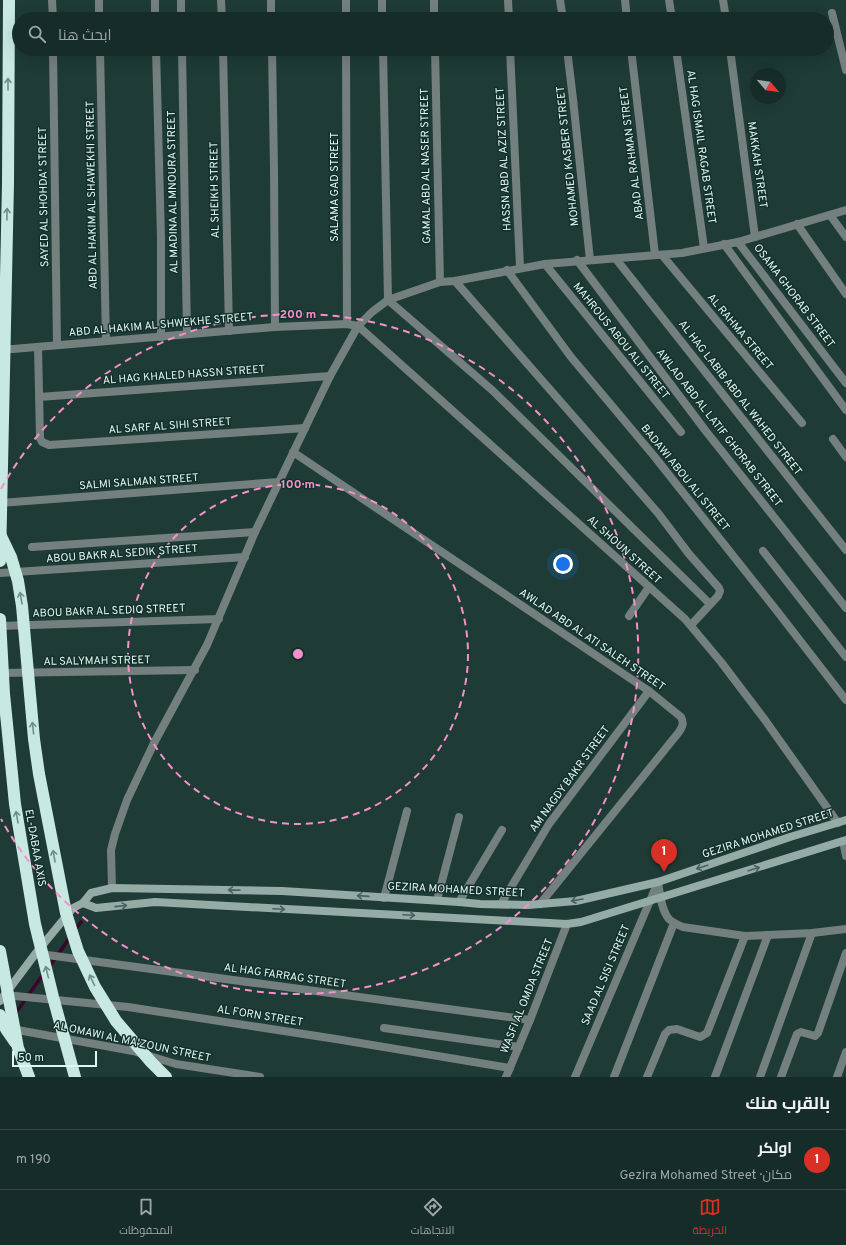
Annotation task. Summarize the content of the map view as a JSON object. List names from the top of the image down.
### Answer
{
  "streets": {
    "highway": ["EL-DABAA AXIS"],
    "main road": ["GEZIRA MOHAMED STREET"],
    "street": [
      "AL HAG ISMAIL RAGAB STREET",
      "ABAD AL RAHMAN STREET",
      "MOHAMED KASBER STREET",
      "HASSN ABD AL AZIZ STREET",
      "MAKKAH STREET",
      "GAMAL ABD AL NASER STREET",
      "SALAMA GAD STREET",
      "AL SHEIKH STREET",
      "AL MADINA AL MNOURA STREET",
      "ABD AL HAKIM AL SHAWEKHI STREET",
      "SAYED AL SHOHDA' STREET",
      "OSAMA GHORAB STREET",
      "ABD AL HAKIM AL SHWEKHE STREET",
      "AL RAHMA STREET",
      "MAHROUS ABOU ALI STREET",
      "AL HAG KHALED HASSN STREET",
      "AL HAG LABIB ABD AL WAHED STREET",
      "AL SARF AL SIHI STREET",
      "AWLAD ABD AL LATIF GHORAB STREET",
      "BADAWI ABOU ALI STREET",
      "SALMI SALMAN STREET",
      "AL SHOUN STREET",
      "ABOU BAKR AL SEDIK STREET",
      "ABOU BAKR AL SEDIQ STREET",
      "AWLAD ABD AL ATI SALEH STREET",
      "AL SALYMAH STREET",
      "AM NAGDY BAKR STREET",
      "SAAD AL SISI STREET",
      "AL HAG FARRAG STREET",
      "WASFI AL OMDA STREET",
      "AL FORN STREET",
      "AL OMAWI AL MA'ZOUN STREET"
    ]
  },
  "crossings": [
    ["ABAD AL RAHMAN STREET", "AL RAHMA STREET"],
    ["SALAMA GAD STREET", "ABD AL HAKIM AL SHWEKHE STREET"],
    ["AL SHEIKH STREET", "ABD AL HAKIM AL SHWEKHE STREET"],
    ["AL MADINA AL MNOURA STREET", "ABD AL HAKIM AL SHWEKHE STREET"],
    ["ABD AL HAKIM AL SHAWEKHI STREET", "ABD AL HAKIM AL SHWEKHE STREET"],
    ["SAYED AL SHOHDA' STREET", "ABD AL HAKIM AL SHWEKHE STREET"],
    ["ABD AL HAKIM AL SHWEKHE STREET", "AL SHOUN STREET"],
    ["AL HAG KHALED HASSN STREET", "AL SARF AL SIHI STREET"],
    ["AL SHOUN STREET", "GEZIRA MOHAMED STREET"],
    ["AWLAD ABD AL ATI SALEH STREET", "AM NAGDY BAKR STREET"],
    ["AWLAD ABD AL ATI SALEH STREET", "GEZIRA MOHAMED STREET"],
    ["AM NAGDY BAKR STREET", "GEZIRA MOHAMED STREET"],
    ["GEZIRA MOHAMED STREET", "SAAD AL SISI STREET"],
    ["GEZIRA MOHAMED STREET", "AL HAG FARRAG STREET"],
    ["GEZIRA MOHAMED STREET", "AL FORN STREET"],
    ["AL HAG FARRAG STREET", "WASFI AL OMDA STREET"],
    ["WASFI AL OMDA STREET", "AL FORN STREET"]
  ],
  "scale_bar": "50 m",
  "north": "bottom right",
  "page": {
    "search": "ابحث هنا",
    "pins": "1",
    "scale": "50 m",
    "heading": "بالقرب منك",
    "list": [
      {
        "mark": "1",
        "name": "اولكر",
        "note": "مكان · Gezira Mohamed Street",
        "value": "190 m"
      }
    ],
    "nav": ["الخريطة", "الاتجاهات", "المحفوظات"]
  },
  "rings": ["200 m", "100 m"]
}
